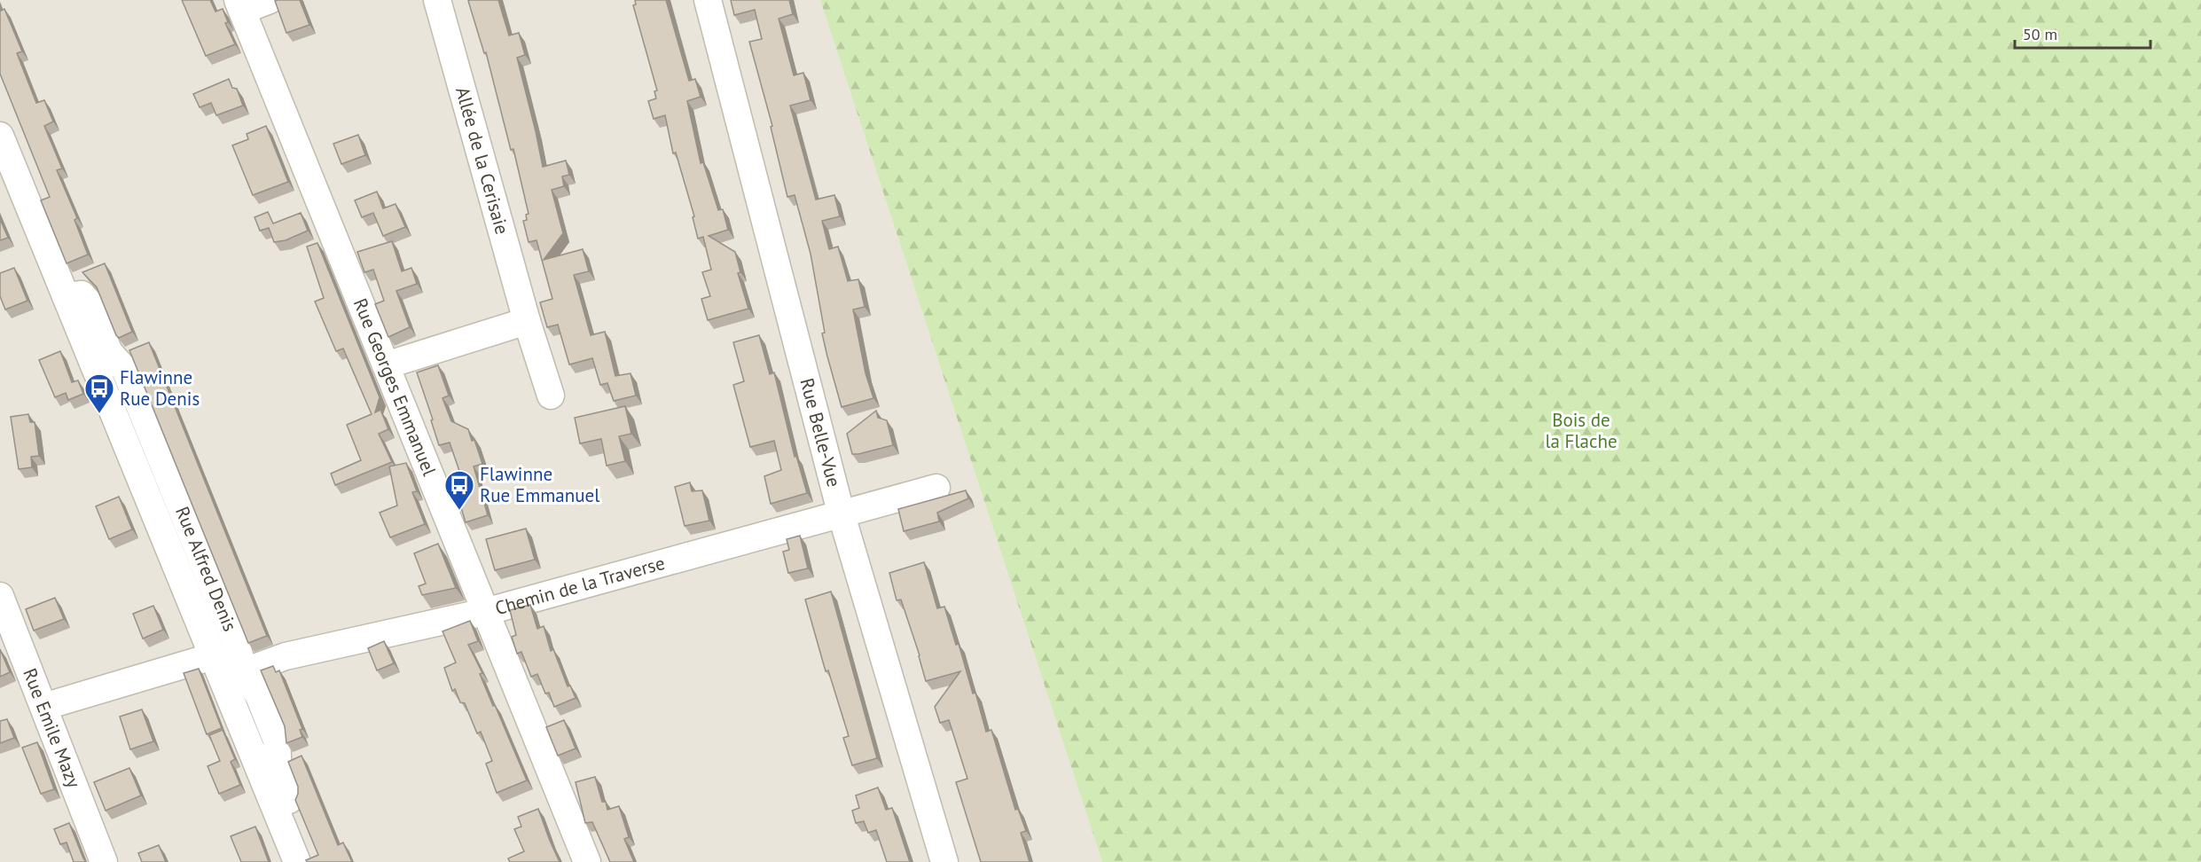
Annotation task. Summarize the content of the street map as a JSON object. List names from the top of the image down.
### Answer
{
  "streets": {
    "street": [
      "Allée de la Cerisaie",
      "Rue Georges Emmanuel",
      "Rue Belle-Vue",
      "Rue Alfred Denis",
      "Chemin de la Traverse",
      "Rue Emile Mazy"
    ]
  },
  "crossings": [
    ["Rue Georges Emmanuel", "Chemin de la Traverse"],
    ["Rue Belle-Vue", "Chemin de la Traverse"],
    ["Rue Alfred Denis", "Chemin de la Traverse"],
    ["Chemin de la Traverse", "Rue Emile Mazy"]
  ],
  "parks": ["Bois de la Flache"],
  "places": {
    "bus stop": ["Flawinne Rue Denis", "Flawinne Rue Emmanuel"]
  },
  "scale_bar": "50 m"
}
